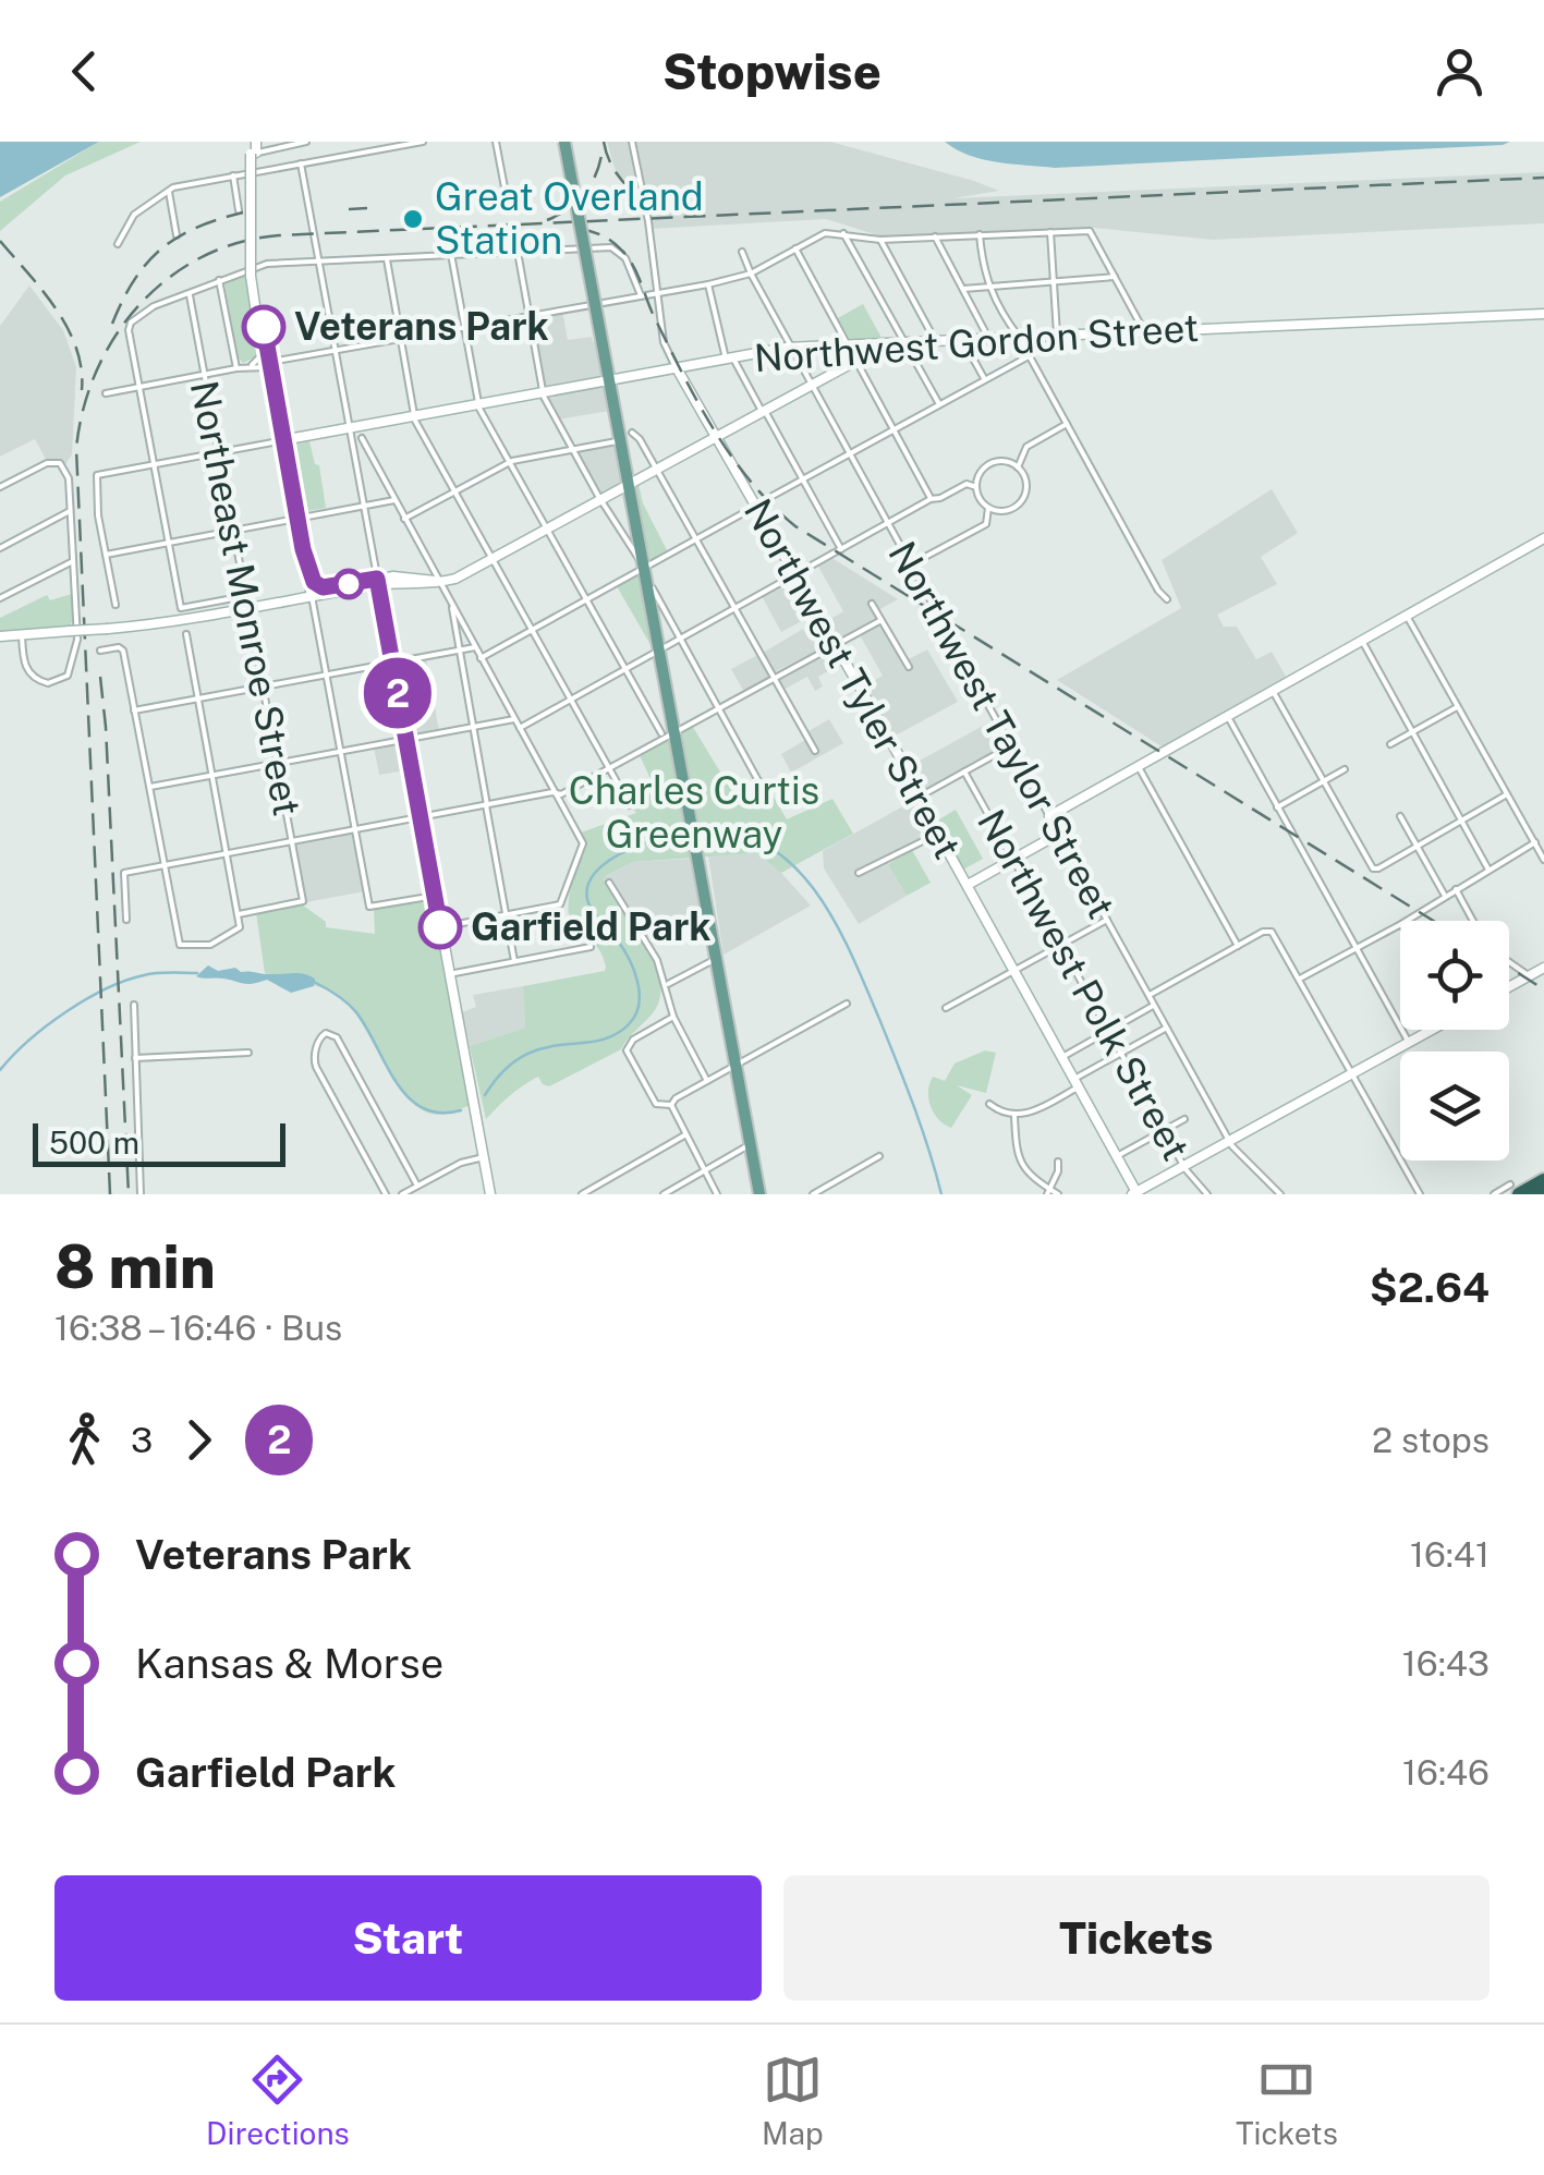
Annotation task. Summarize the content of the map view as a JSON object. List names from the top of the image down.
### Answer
{
  "streets": {
    "main road": ["Northwest Gordon Street", "Northwest Tyler Street", "Northwest Taylor Street"],
    "street": ["Northeast Monroe Street", "Northwest Polk Street"]
  },
  "crossings": [
    ["Northwest Gordon Street", "Northwest Tyler Street"],
    ["Northwest Gordon Street", "Northwest Taylor Street"]
  ],
  "parks": ["Charles Curtis Greenway"],
  "places": ["Great Overland Station", "Veterans Park", "Garfield Park"],
  "lines": ["bus line 2"],
  "scale_bar": "500 m",
  "page": {
    "header": "Stopwise",
    "on_map": "2",
    "scale": "500 m",
    "heading": ["8 min", "16:38 – 16:46 · Bus", "$2.64"],
    "legs": ["3", "2", "2 stops"],
    "list": [
      {
        "name": "Veterans Park",
        "value": "16:41"
      },
      {
        "name": "Kansas & Morse",
        "value": "16:43"
      },
      {
        "name": "Garfield Park",
        "value": "16:46"
      }
    ],
    "buttons": ["Start", "Tickets"],
    "tabs": ["Directions", "Map", "Tickets"]
  }
}
